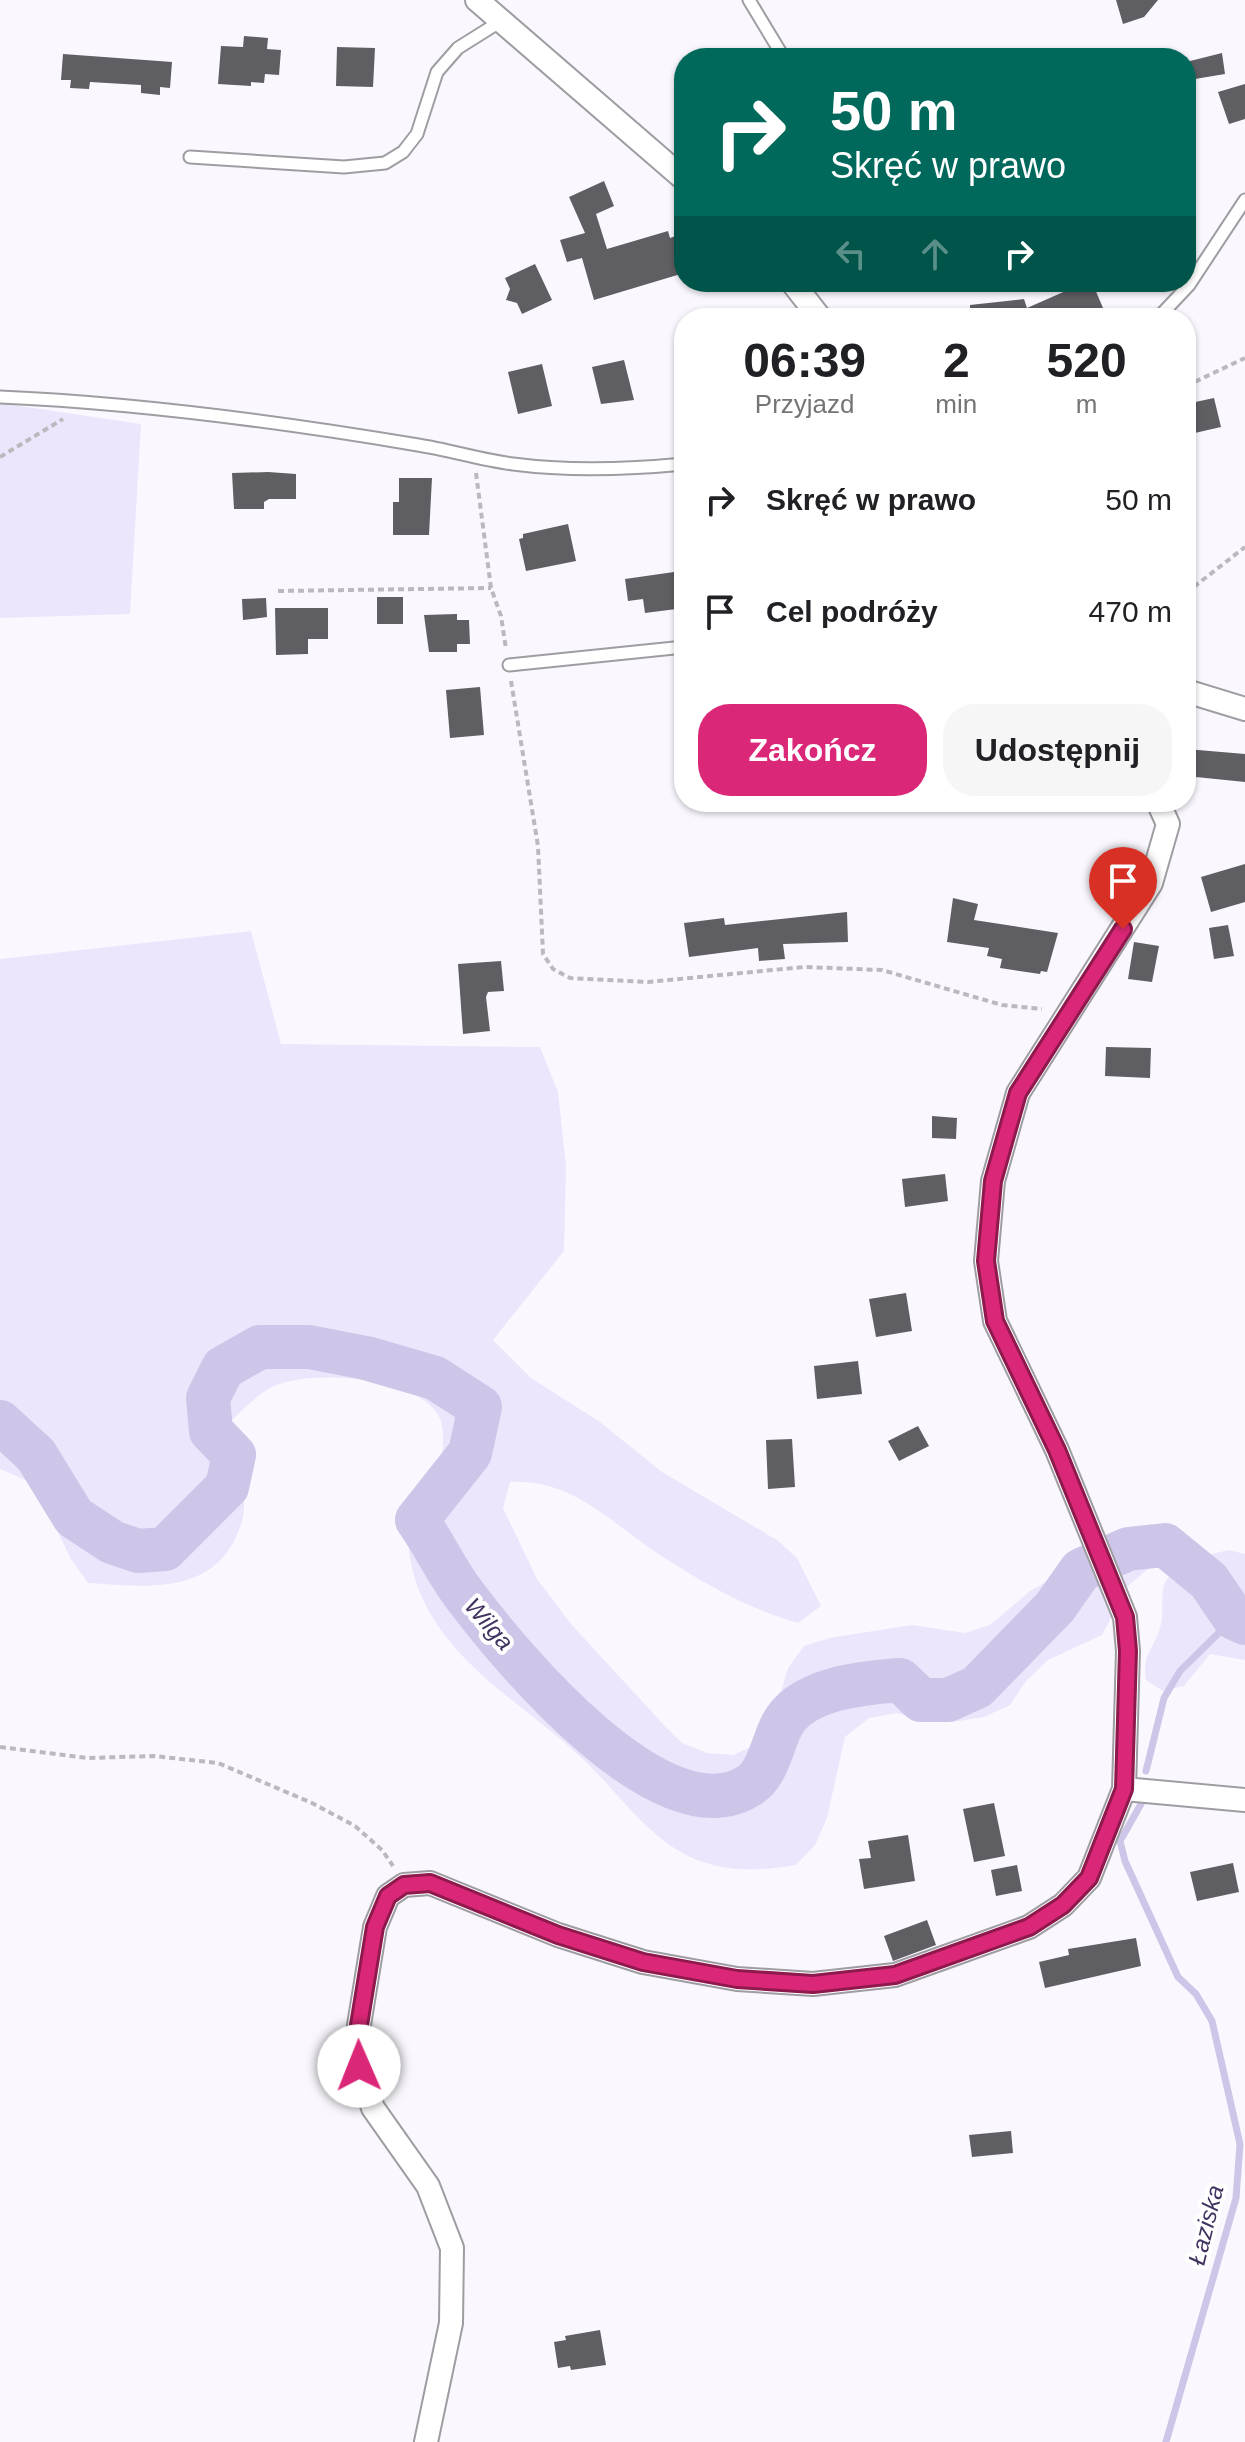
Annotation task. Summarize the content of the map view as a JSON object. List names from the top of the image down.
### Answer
{
  "water": ["Wilga", "Łaziska"],
  "page": {
    "turn": ["50 m", "Skręć w prawo"],
    "eta": [
      "06:39",
      "Przyjazd",
      "2",
      "min",
      "520",
      "m"
    ],
    "list": [
      {
        "name": "Skręć w prawo",
        "value": "50 m"
      },
      {
        "name": "Cel podróży",
        "value": "470 m"
      }
    ],
    "buttons": ["Zakończ", "Udostępnij"]
  }
}
